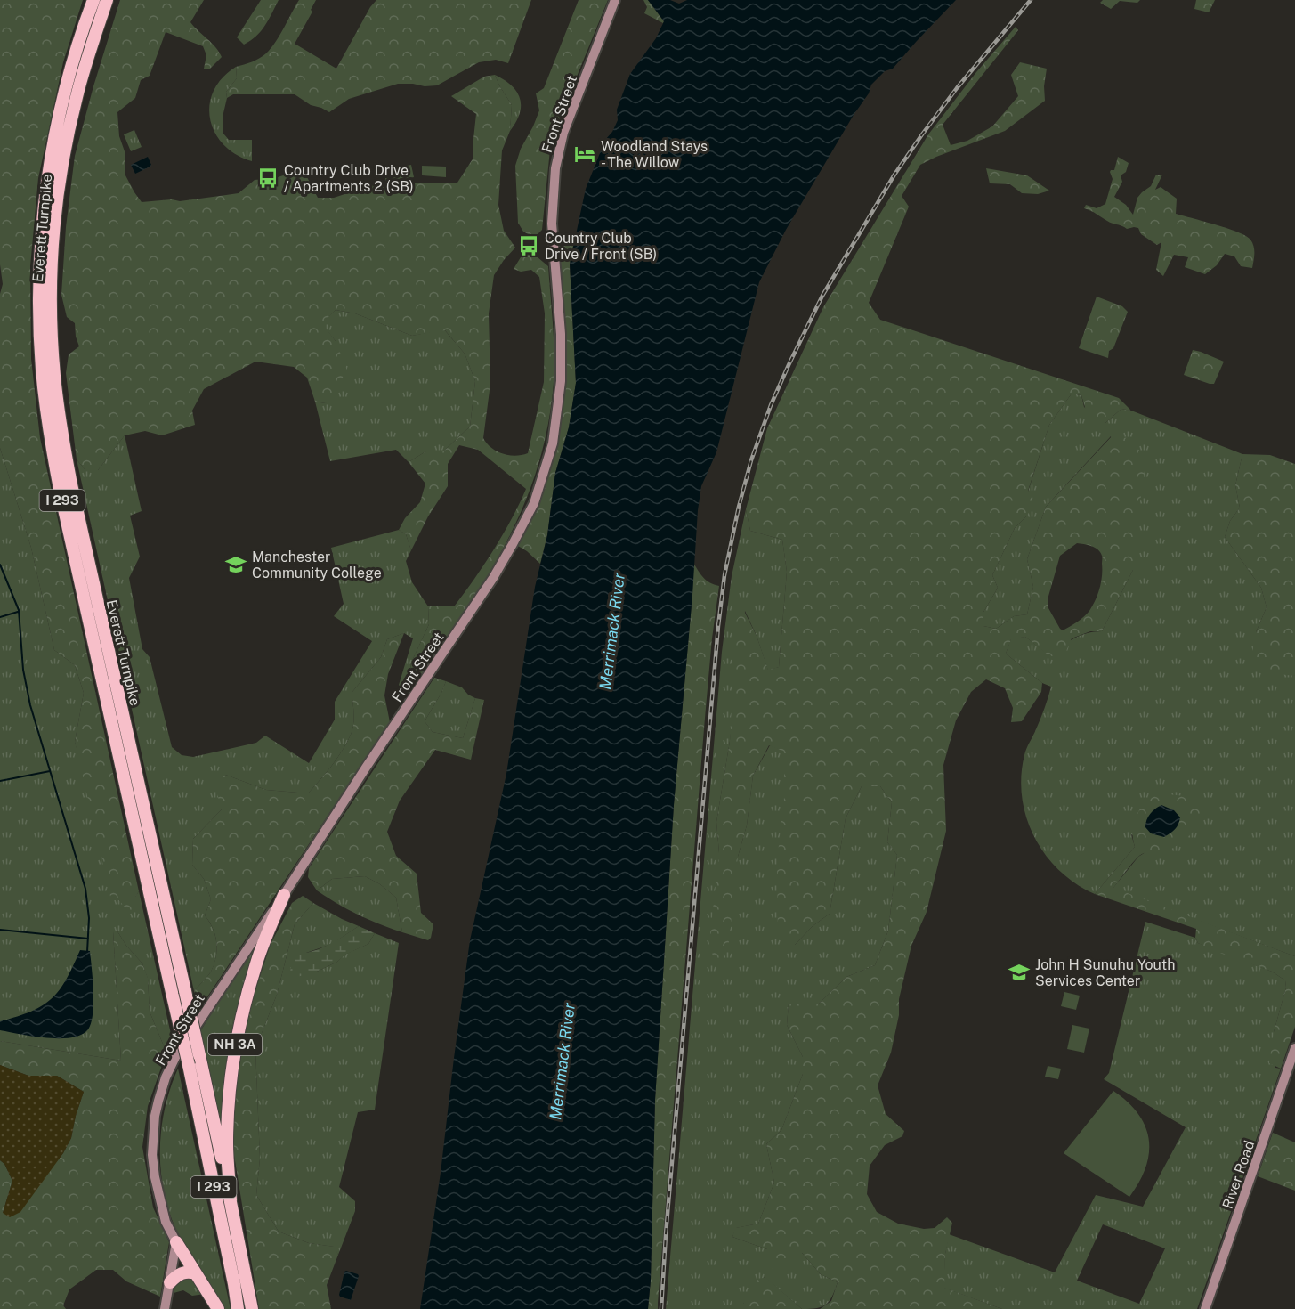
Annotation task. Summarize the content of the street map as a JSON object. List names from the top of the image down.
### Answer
{
  "streets": {
    "highway": ["Everett Turnpike", "I 293", "NH 3A"],
    "main road": ["Front Street", "River Road"]
  },
  "crossings": [
    ["Front Street", "NH 3A"],
    ["Everett Turnpike", "NH 3A"]
  ],
  "water": ["Merrimack River"],
  "places": {
    "hotel": ["Woodland Stays - The Willow"],
    "bus stop": ["Country Club Drive / Apartments 2 (SB)", "Country Club Drive / Front (SB)"],
    "school or university": ["Manchester Community College", "John H Sunuhu Youth Services Center"]
  }
}
